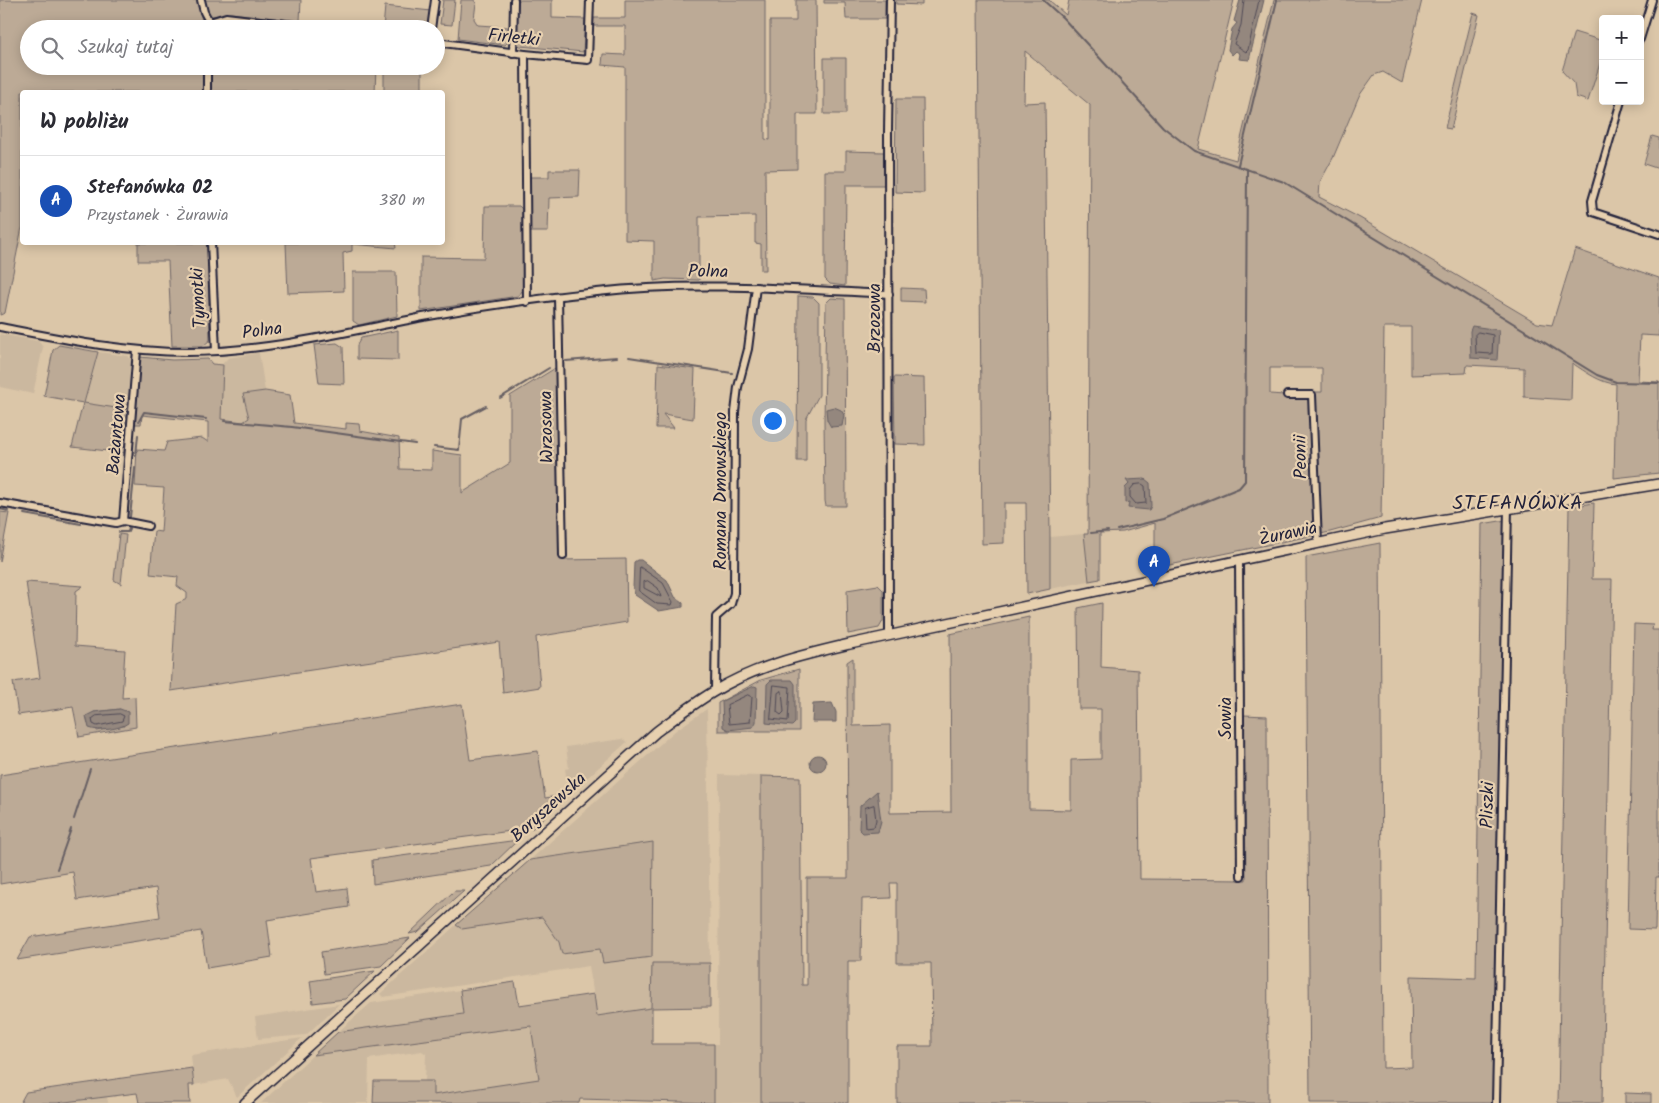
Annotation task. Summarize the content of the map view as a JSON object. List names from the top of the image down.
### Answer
{
  "streets": {
    "main road": ["Żurawia", "Boryszewska"],
    "street": [
      "Firletki",
      "Polna",
      "Tymotki",
      "Brzozowa",
      "Wrzosowa",
      "Bażantowa",
      "Peonii",
      "Romana Dmowskiego",
      "Sowia",
      "Pliszki"
    ]
  },
  "crossings": [
    ["Polna", "Tymotki"],
    ["Polna", "Brzozowa"],
    ["Polna", "Wrzosowa"],
    ["Polna", "Bażantowa"],
    ["Polna", "Romana Dmowskiego"],
    ["Brzozowa", "Boryszewska"],
    ["Peonii", "Żurawia"],
    ["Romana Dmowskiego", "Boryszewska"],
    ["Żurawia", "Sowia"],
    ["Żurawia", "Pliszki"],
    ["Żurawia", "Boryszewska"]
  ],
  "districts": ["STEFANÓWKA"],
  "page": {
    "map_buttons": ["+", "−"],
    "search": "Szukaj tutaj",
    "heading": "W pobliżu",
    "list": [
      {
        "mark": "A",
        "name": "Stefanówka 02",
        "note": "Przystanek · Żurawia",
        "value": "380 m"
      }
    ],
    "pins": "A"
  }
}
